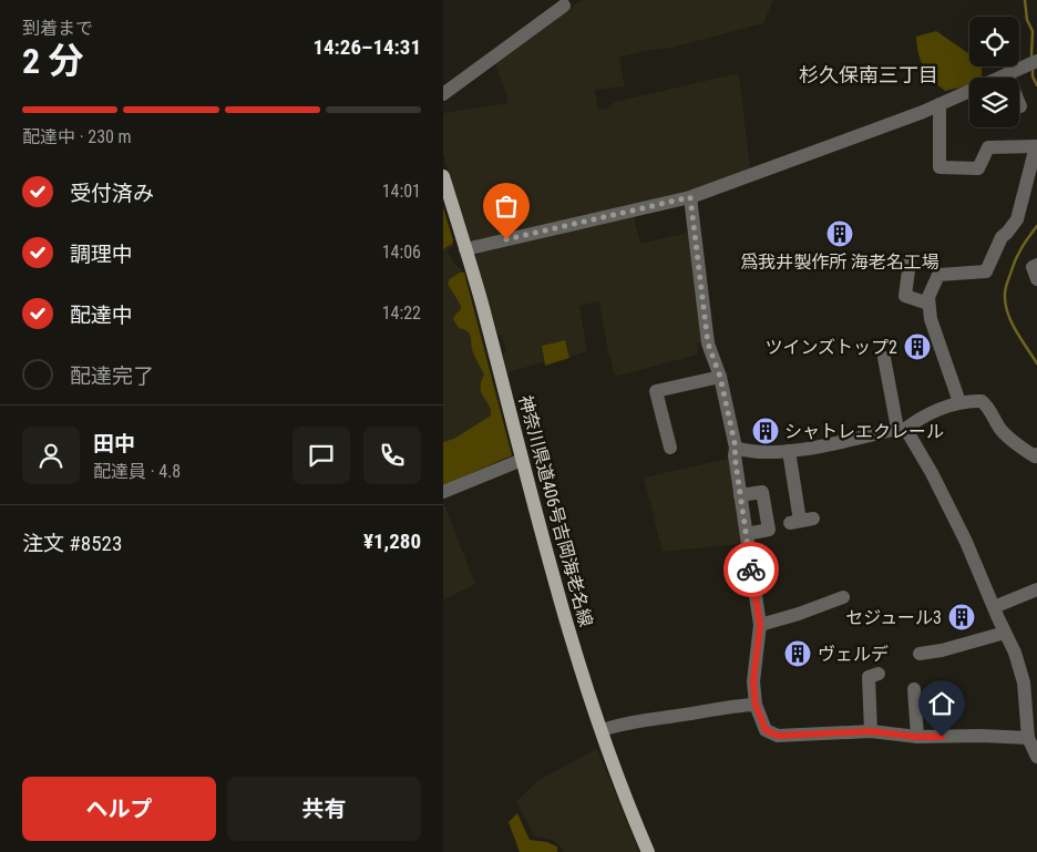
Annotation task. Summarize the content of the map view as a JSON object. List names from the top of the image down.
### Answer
{
  "streets": {
    "main road": ["神奈川県道406号吉岡海老名線"]
  },
  "districts": ["杉久保南三丁目"],
  "places": {
    "building": [
      "爲我井製作所 海老名工場",
      "ツインズトップ2",
      "シャトレエクレール",
      "セジュール3",
      "ヴェルデ"
    ]
  },
  "page": {
    "heading": ["2 分", "到着まで", "14:26–14:31"],
    "panel": [
      "田中",
      "配達員 · 4.8",
      "注文 #8523",
      "¥1,280"
    ],
    "bar": "配達中 · 230 m",
    "list": [
      ["受付済み", "14:01"],
      ["調理中", "14:06"],
      ["配達中", "14:22"],
      "配達完了"
    ],
    "buttons": ["ヘルプ", "共有"]
  }
}
